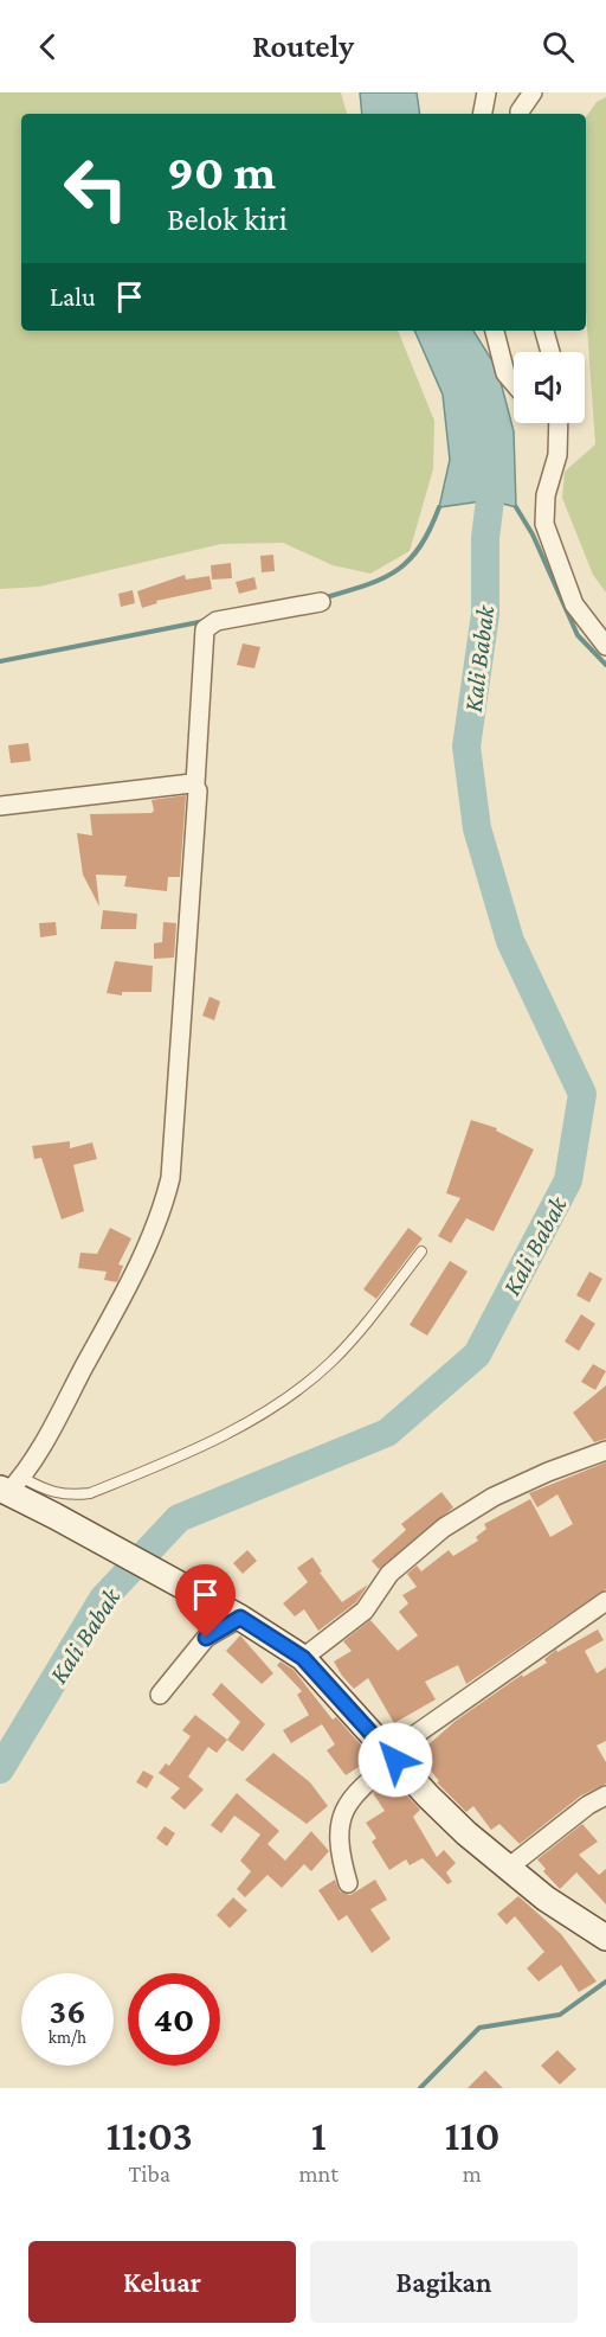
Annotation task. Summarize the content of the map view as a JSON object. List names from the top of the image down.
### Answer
{
  "water": ["Kali Babak"],
  "page": {
    "header": "Routely",
    "turn": ["90 m", "Belok kiri"],
    "then": "Lalu",
    "speed": "36 km/h",
    "limit": "40",
    "eta": [
      "11:03",
      "Tiba",
      "1",
      "mnt",
      "110",
      "m"
    ],
    "buttons": ["Keluar", "Bagikan"]
  }
}
